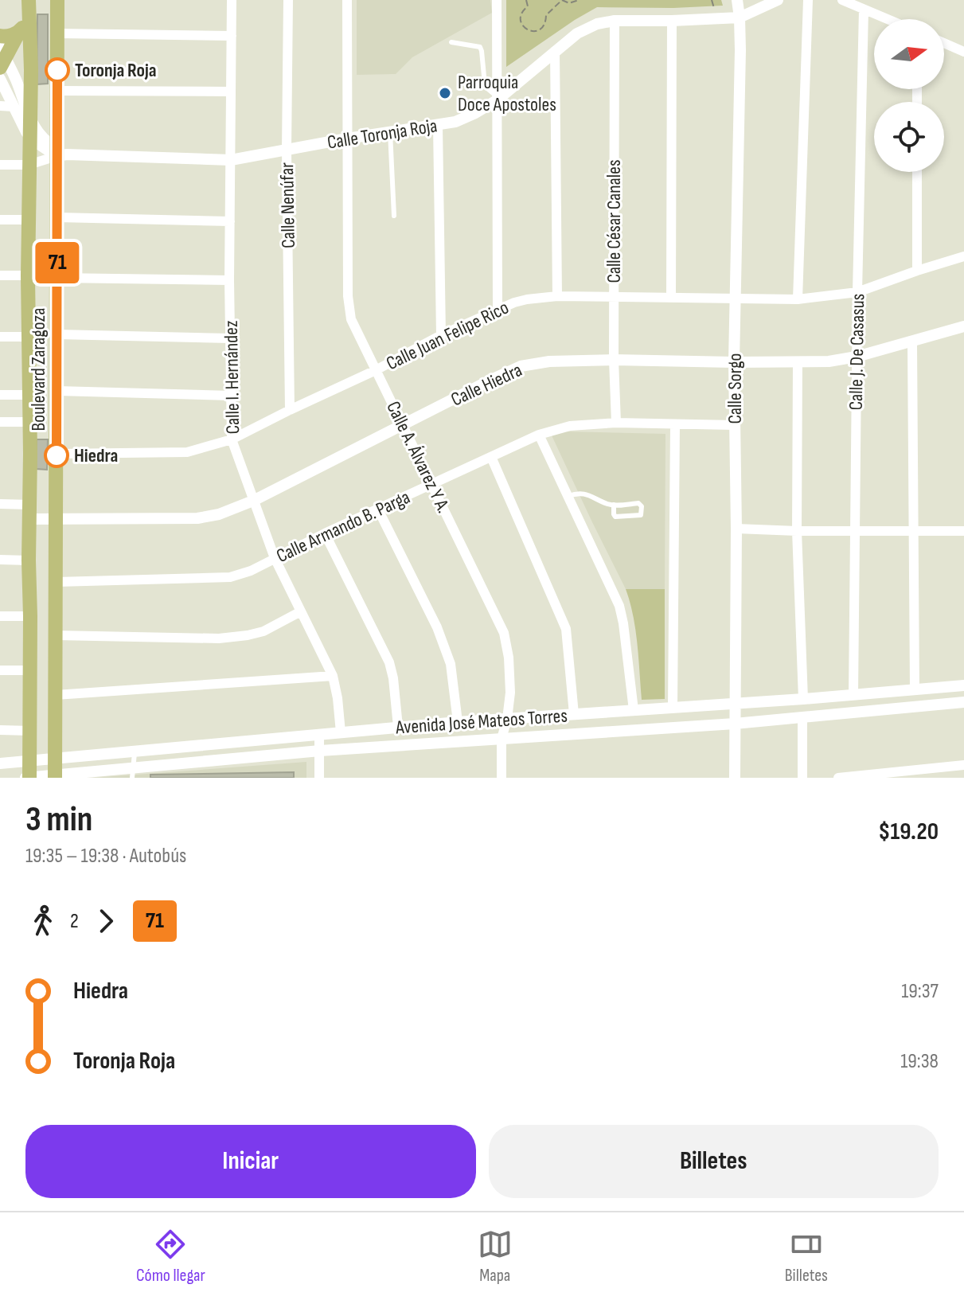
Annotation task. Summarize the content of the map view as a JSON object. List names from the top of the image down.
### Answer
{
  "streets": {
    "main road": ["Boulevard Zaragoza"],
    "street": [
      "Calle Toronja Roja",
      "Calle Nenúfar",
      "Calle César Canales",
      "Calle Juan Felipe Rico",
      "Calle J. De Casasus",
      "Calle I. Hernández",
      "Calle Hiedra",
      "Calle Sorgo",
      "Calle A. Álvarez Y A.",
      "Calle Armando B. Parga",
      "Avenida José Mateos Torres"
    ]
  },
  "crossings": [
    ["Calle Toronja Roja", "Calle Nenúfar"],
    ["Calle Toronja Roja", "Calle César Canales"],
    ["Calle Toronja Roja", "Boulevard Zaragoza"],
    ["Calle Toronja Roja", "Calle I. Hernández"],
    ["Calle Toronja Roja", "Calle Sorgo"],
    ["Calle Toronja Roja", "Calle A. Álvarez Y A."],
    ["Calle Nenúfar", "Calle Juan Felipe Rico"],
    ["Calle César Canales", "Calle Juan Felipe Rico"],
    ["Calle César Canales", "Calle Hiedra"],
    ["Calle César Canales", "Calle Armando B. Parga"],
    ["Calle Juan Felipe Rico", "Calle J. De Casasus"],
    ["Calle Juan Felipe Rico", "Boulevard Zaragoza"],
    ["Calle Juan Felipe Rico", "Calle I. Hernández"],
    ["Calle Juan Felipe Rico", "Calle Sorgo"],
    ["Calle Juan Felipe Rico", "Calle A. Álvarez Y A."],
    ["Calle J. De Casasus", "Calle Hiedra"],
    ["Calle J. De Casasus", "Avenida José Mateos Torres"],
    ["Boulevard Zaragoza", "Calle Hiedra"],
    ["Boulevard Zaragoza", "Calle Armando B. Parga"],
    ["Boulevard Zaragoza", "Avenida José Mateos Torres"],
    ["Calle I. Hernández", "Calle Hiedra"],
    ["Calle I. Hernández", "Calle Armando B. Parga"],
    ["Calle I. Hernández", "Avenida José Mateos Torres"],
    ["Calle Hiedra", "Calle Sorgo"],
    ["Calle Hiedra", "Calle A. Álvarez Y A."],
    ["Calle Sorgo", "Calle Armando B. Parga"],
    ["Calle Sorgo", "Avenida José Mateos Torres"],
    ["Calle A. Álvarez Y A.", "Calle Armando B. Parga"],
    ["Calle A. Álvarez Y A.", "Avenida José Mateos Torres"]
  ],
  "places": ["Toronja Roja", "Parroquia Doce Apostoles", "Hiedra"],
  "lines": ["bus line 71"],
  "north": "right",
  "page": {
    "on_map": "71",
    "heading": ["3 min", "19:35 – 19:38 · Autobús", "$19.20"],
    "legs": ["2", "71"],
    "list": [
      {
        "name": "Hiedra",
        "value": "19:37"
      },
      {
        "name": "Toronja Roja",
        "value": "19:38"
      }
    ],
    "buttons": ["Iniciar", "Billetes"],
    "tabs": ["Cómo llegar", "Mapa", "Billetes"]
  }
}
